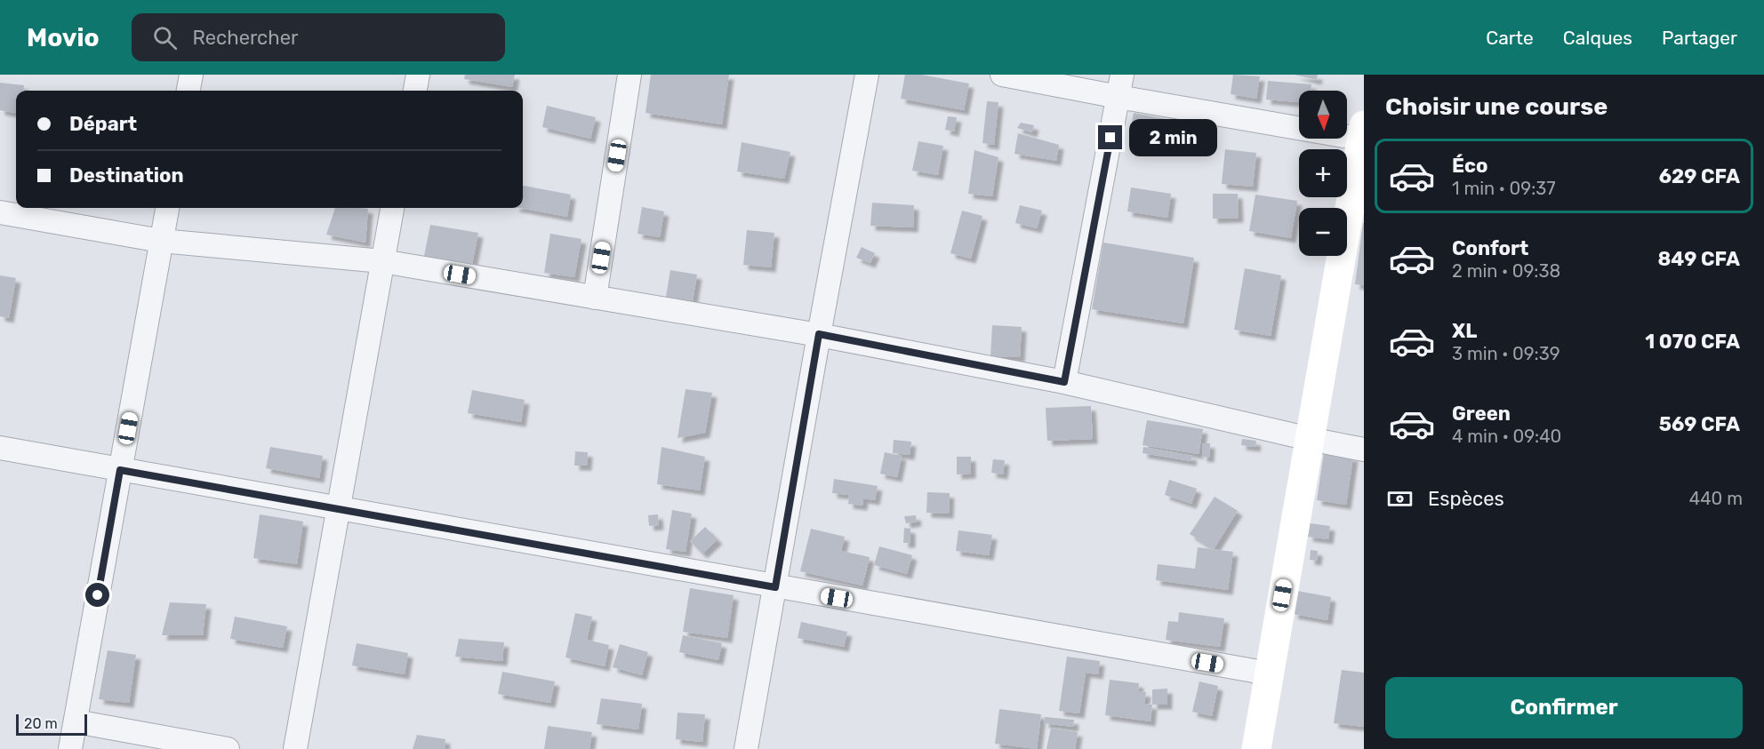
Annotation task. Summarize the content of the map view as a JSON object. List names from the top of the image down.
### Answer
{
  "scale_bar": "20 m",
  "north": "bottom",
  "page": {
    "header": "Movio",
    "search": "Rechercher",
    "nav": ["Carte", "Calques", "Partager"],
    "heading": "Choisir une course",
    "map_buttons": ["+", "−"],
    "banner": ["Départ", "Destination"],
    "bubble": "2 min",
    "list": [
      {
        "name": "Éco",
        "note": "1 min · 09:37",
        "value": "629 CFA"
      },
      {
        "name": "Confort",
        "note": "2 min · 09:38",
        "value": "849 CFA"
      },
      {
        "name": "XL",
        "note": "3 min · 09:39",
        "value": "1 070 CFA"
      },
      {
        "name": "Green",
        "note": "4 min · 09:40",
        "value": "569 CFA"
      }
    ],
    "pay": ["Espèces", "440 m"],
    "buttons": "Confirmer",
    "scale": "20 m"
  }
}
